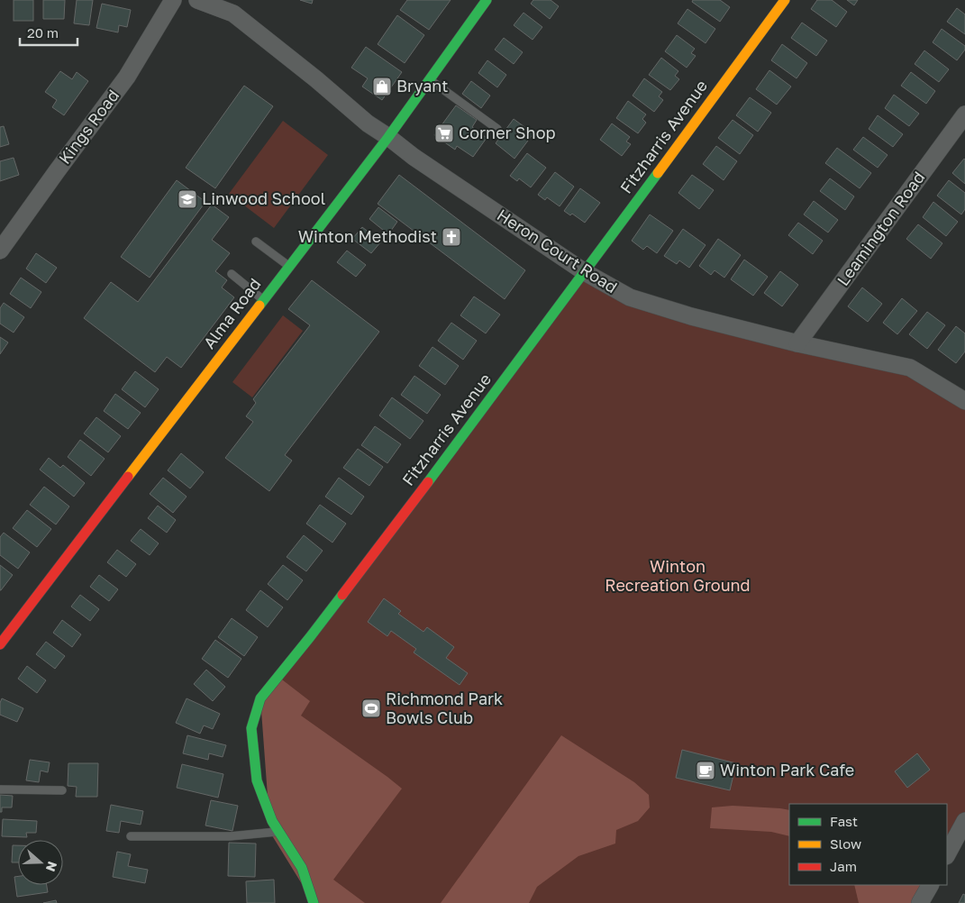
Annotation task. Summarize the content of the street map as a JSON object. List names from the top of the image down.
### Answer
{
  "streets": {
    "street": [
      "Kings Road",
      "Fitzharris Avenue",
      "Leamington Road",
      "Heron Court Road",
      "Alma Road"
    ]
  },
  "crossings": [
    ["Fitzharris Avenue", "Heron Court Road"],
    ["Leamington Road", "Heron Court Road"],
    ["Heron Court Road", "Alma Road"]
  ],
  "parks": ["Winton Recreation Ground"],
  "places": {
    "shop": ["Bryant"],
    "supermarket": ["Corner Shop"],
    "school or university": ["Linwood School"],
    "church": ["Winton Methodist"],
    "sports": ["Richmond Park Bowls Club"],
    "cafe": ["Winton Park Cafe"]
  },
  "legend": ["Fast", "Slow", "Jam"],
  "scale_bar": "20 m",
  "north": "right"
}
